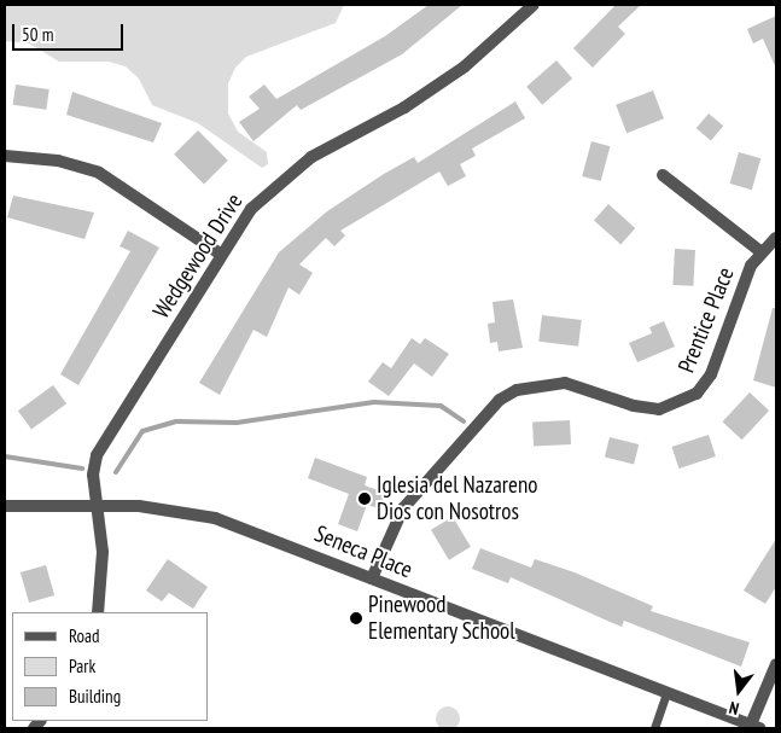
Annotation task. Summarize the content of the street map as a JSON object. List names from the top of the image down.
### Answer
{
  "streets": {
    "street": ["Wedgewood Drive", "Prentice Place", "Seneca Place"]
  },
  "crossings": [
    ["Wedgewood Drive", "Seneca Place"],
    ["Prentice Place", "Seneca Place"]
  ],
  "places": ["Iglesia del Nazareno Dios con Nosotros", "Pinewood Elementary School"],
  "legend": ["Road", "Park", "Building"],
  "scale_bar": "50 m",
  "north": "bottom"
}
